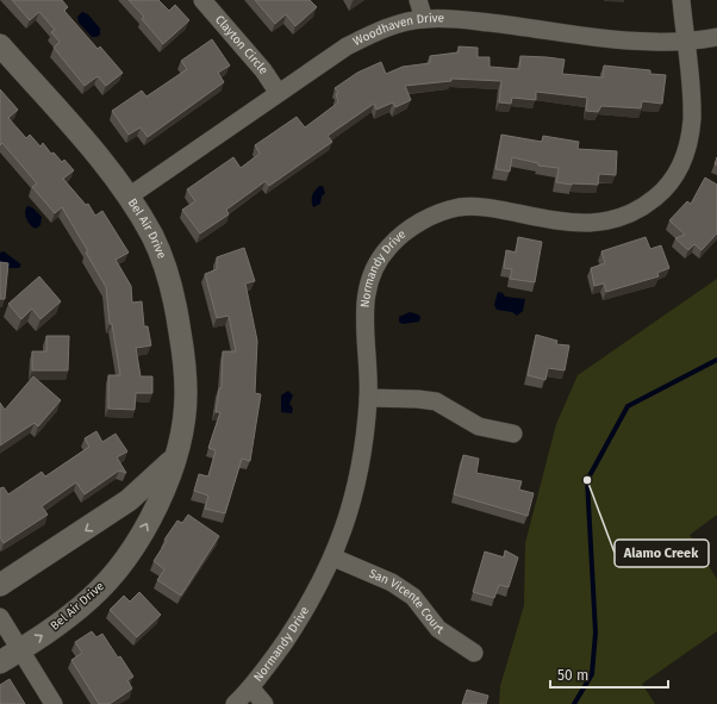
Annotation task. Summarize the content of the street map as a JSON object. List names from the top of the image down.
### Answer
{
  "streets": {
    "street": [
      "Woodhaven Drive",
      "Clayton Circle",
      "Bel Air Drive",
      "Normandy Drive",
      "San Vicente Court"
    ]
  },
  "crossings": [
    ["Woodhaven Drive", "Clayton Circle"],
    ["Woodhaven Drive", "Bel Air Drive"],
    ["Woodhaven Drive", "Normandy Drive"],
    ["Normandy Drive", "San Vicente Court"]
  ],
  "places": ["Alamo Creek"],
  "scale_bar": "50 m"
}
